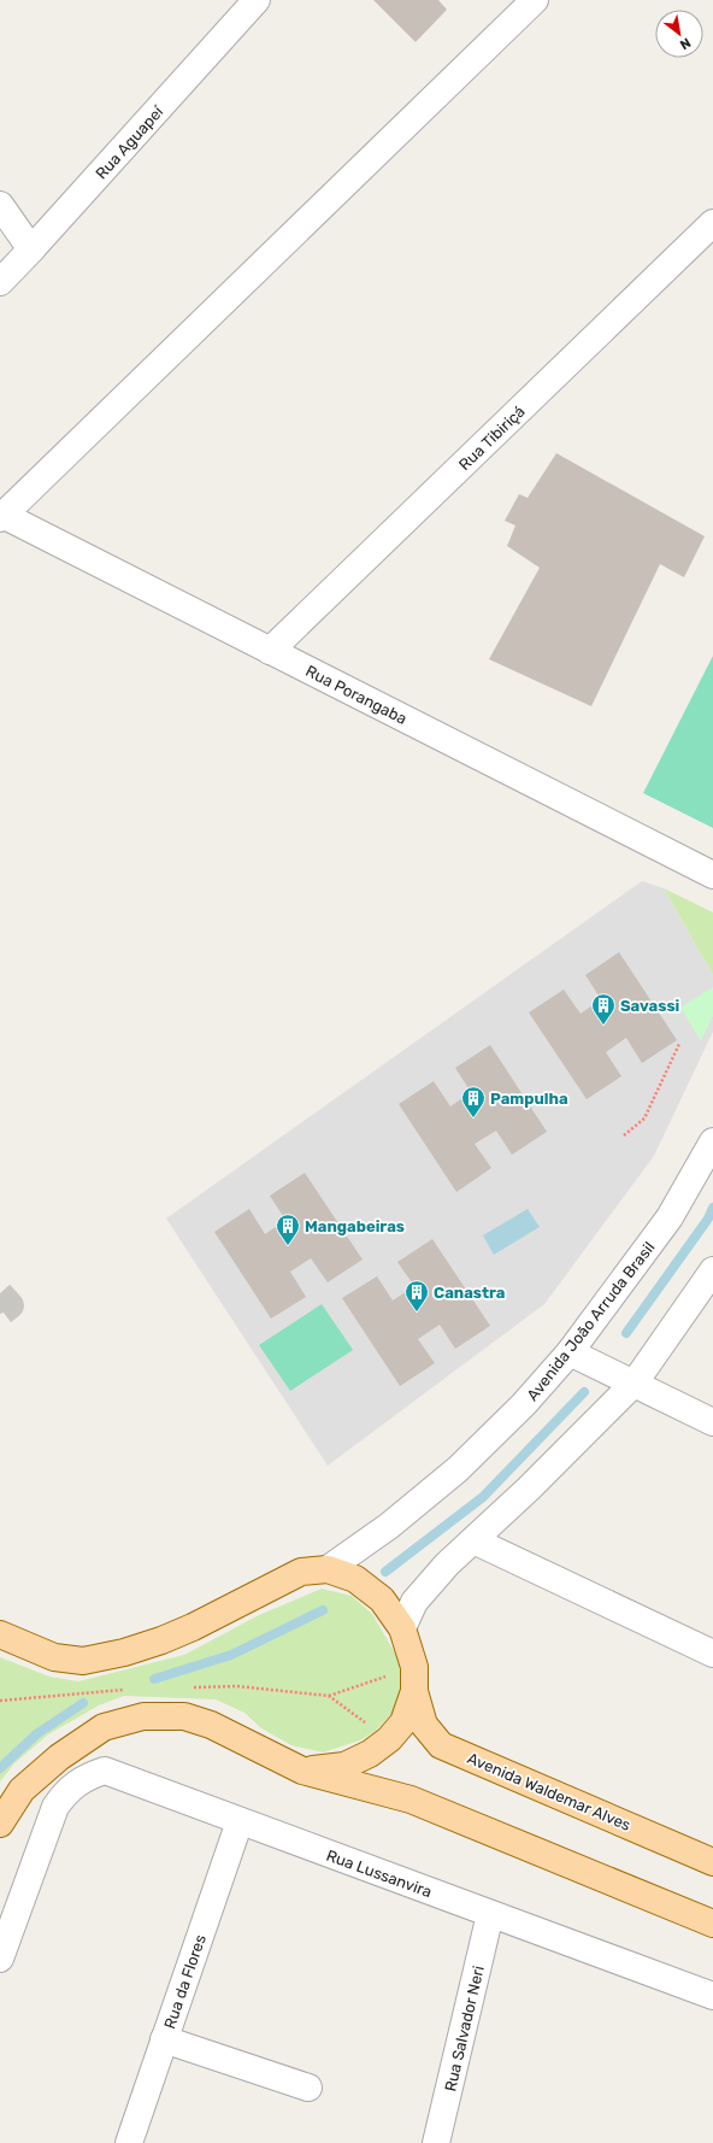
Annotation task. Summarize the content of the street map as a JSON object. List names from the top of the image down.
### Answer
{
  "streets": {
    "main road": ["Avenida Waldemar Alves"],
    "street": [
      "Rua Aguapeí",
      "Rua Tibiriçá",
      "Rua Porangaba",
      "Avenida João Arruda Brasil",
      "Rua Lussanvira",
      "Rua da Flores",
      "Rua Salvador Neri"
    ]
  },
  "crossings": [
    ["Rua Tibiriçá", "Rua Porangaba"],
    ["Avenida João Arruda Brasil", "Avenida Waldemar Alves"],
    ["Rua Lussanvira", "Rua da Flores"],
    ["Rua Lussanvira", "Rua Salvador Neri"]
  ],
  "places": {
    "building": [
      "Savassi",
      "Pampulha",
      "Mangabeiras",
      "Canastra"
    ]
  },
  "north": "bottom right"
}
